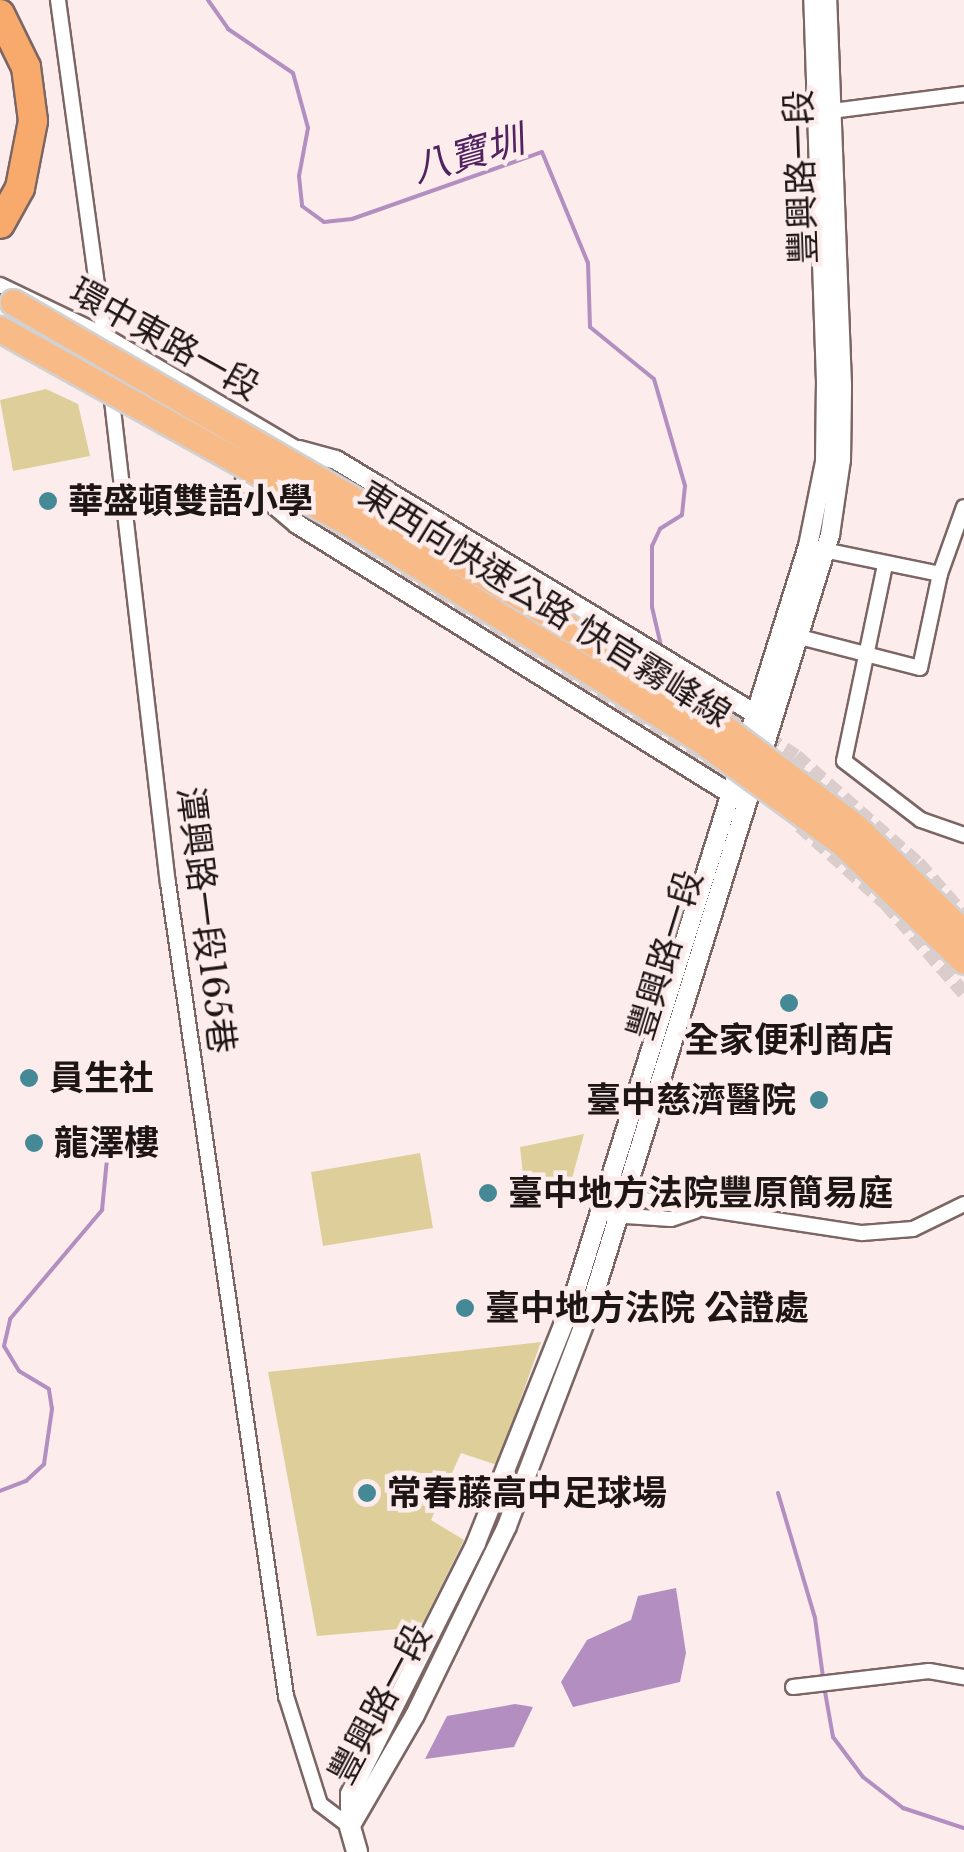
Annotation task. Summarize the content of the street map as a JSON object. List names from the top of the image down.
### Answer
{
  "streets": {
    "highway": ["東西向快速公路 快官霧峰線"],
    "street": ["豐興路一段", "環中東路一段", "潭興路一段165巷"]
  },
  "crossings": [
    ["豐興路一段", "潭興路一段165巷"],
    ["環中東路一段", "東西向快速公路 快官霧峰線"],
    ["環中東路一段", "潭興路一段165巷"]
  ],
  "water": ["八寶圳"],
  "places": [
    "華盛頓雙語小學",
    "全家便利商店",
    "員生社",
    "臺中慈濟醫院",
    "龍澤樓",
    "臺中地方法院豐原簡易庭",
    "臺中地方法院 公證處",
    "常春藤高中足球場"
  ]
}
